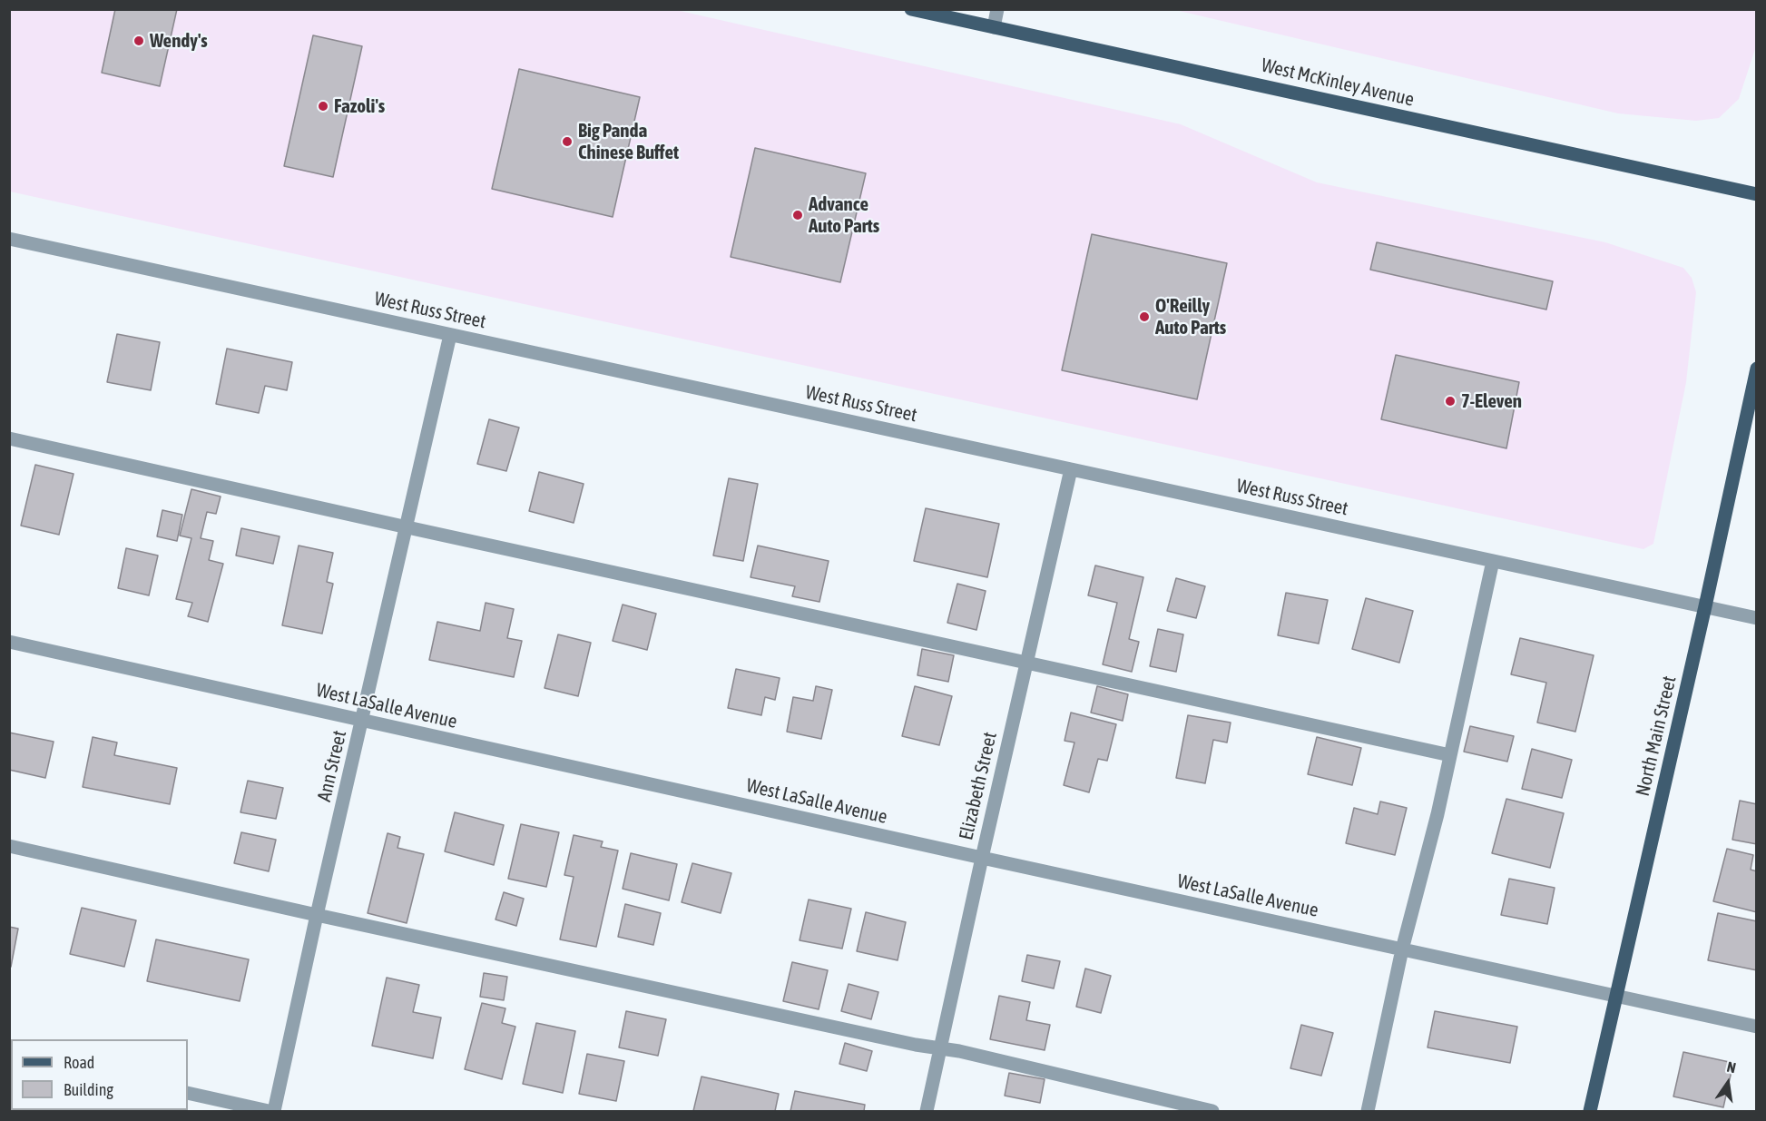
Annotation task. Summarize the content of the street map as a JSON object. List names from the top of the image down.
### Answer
{
  "streets": {
    "main road": ["West McKinley Avenue", "North Main Street"],
    "street": [
      "West Russ Street",
      "West LaSalle Avenue",
      "Ann Street",
      "Elizabeth Street"
    ]
  },
  "crossings": [
    ["West Russ Street", "North Main Street"],
    ["West Russ Street", "Ann Street"],
    ["West Russ Street", "Elizabeth Street"],
    ["West LaSalle Avenue", "North Main Street"],
    ["West LaSalle Avenue", "Ann Street"],
    ["West LaSalle Avenue", "Elizabeth Street"]
  ],
  "places": [
    "Wendy's",
    "Fazoli's",
    "Big Panda Chinese Buffet",
    "Advance Auto Parts",
    "O'Reilly Auto Parts",
    "7-Eleven"
  ],
  "legend": ["Road", "Building"],
  "north": "top"
}
